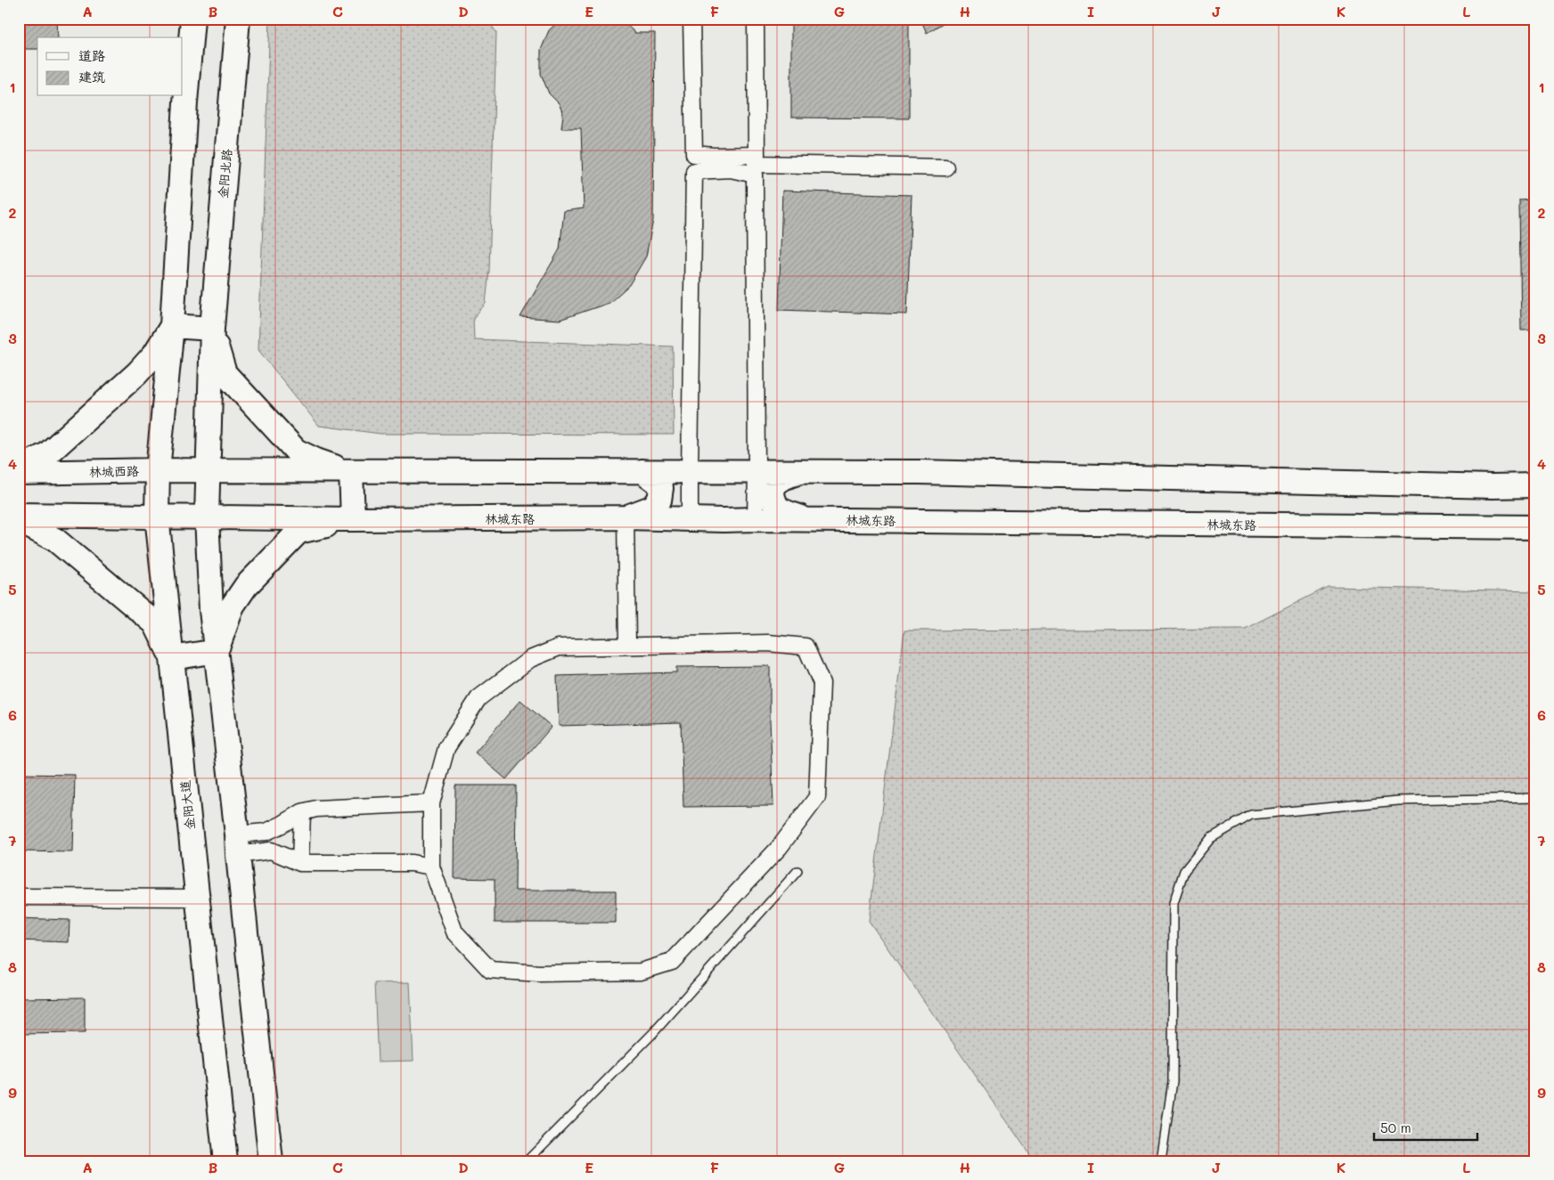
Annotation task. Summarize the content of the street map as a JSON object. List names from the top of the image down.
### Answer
{
  "streets": {
    "main road": [
      "金阳北路",
      "林城西路",
      "林城东路",
      "金阳大道"
    ]
  },
  "crossings": [
    ["金阳北路", "林城西路"],
    ["金阳北路", "林城东路"]
  ],
  "legend": ["道路", "建筑"],
  "scale_bar": "50 m",
  "grid": {
    "columns": [
      "A",
      "B",
      "C",
      "D",
      "E",
      "F",
      "G",
      "H",
      "I",
      "J",
      "K",
      "L"
    ],
    "rows": [
      "1",
      "2",
      "3",
      "4",
      "5",
      "6",
      "7",
      "8",
      "9"
    ]
  }
}
